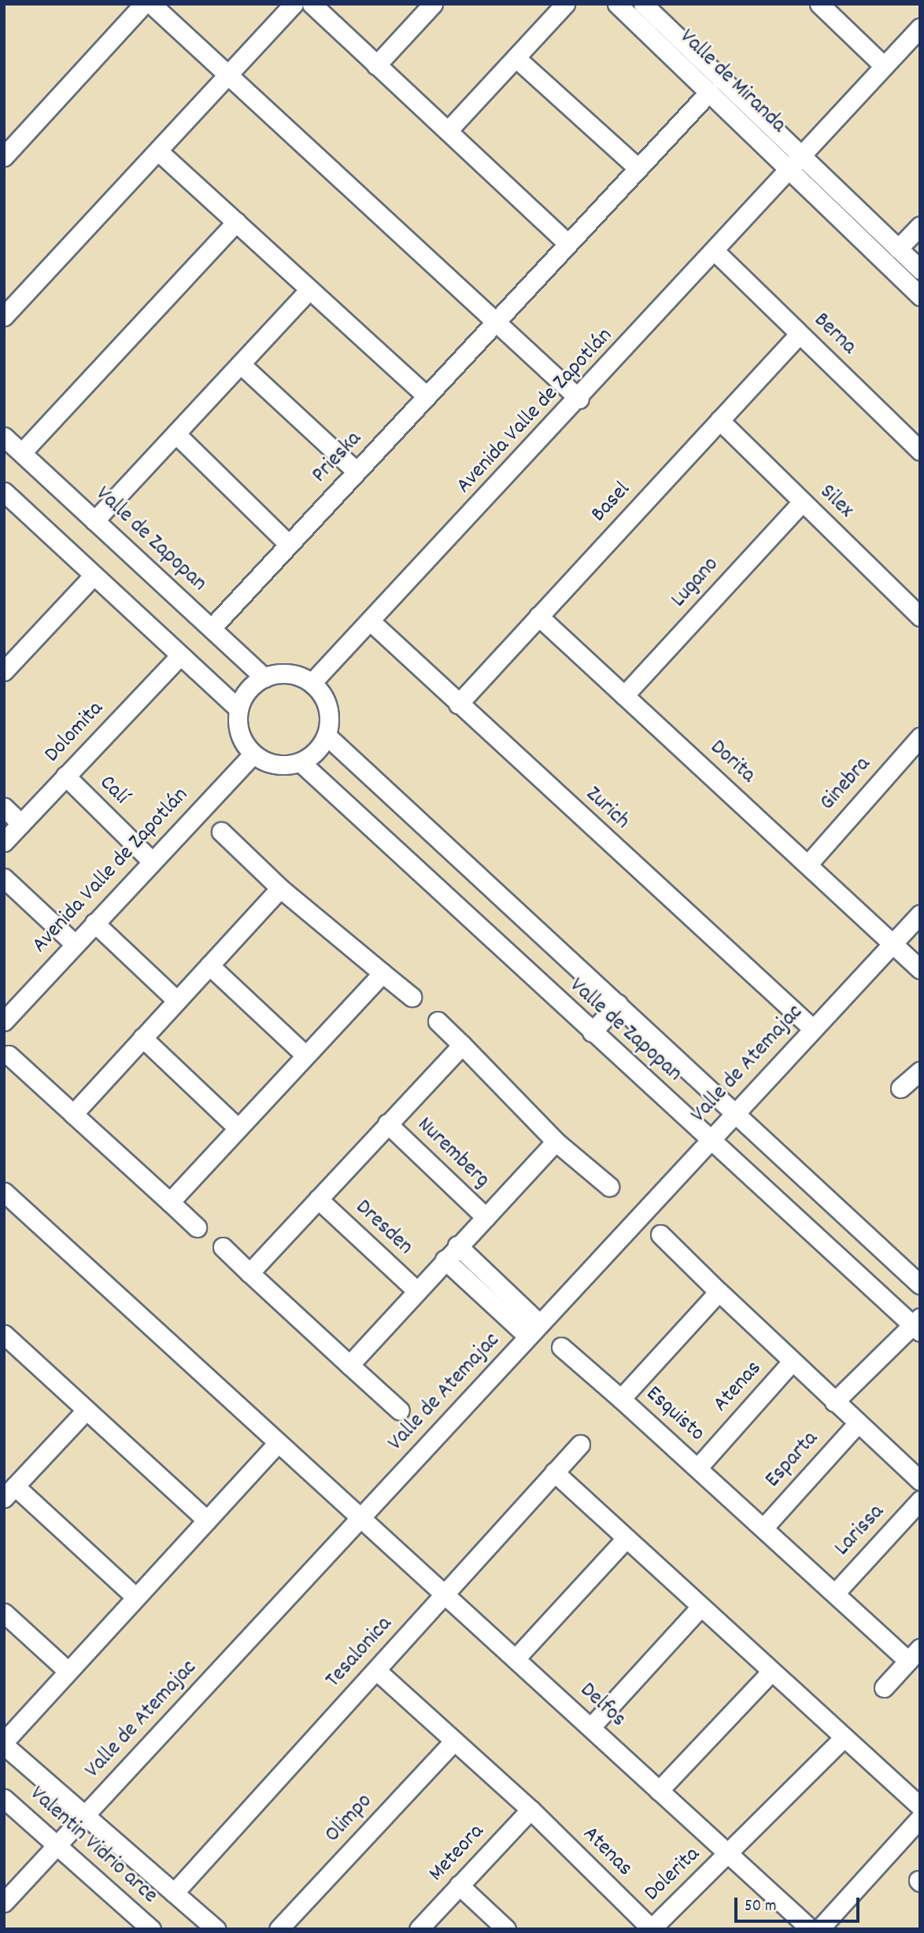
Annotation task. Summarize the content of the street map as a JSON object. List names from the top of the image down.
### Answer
{
  "streets": {
    "street": [
      "Valle de Miranda",
      "Berna",
      "Avenida Valle de Zapotlán",
      "Prieska",
      "Silex",
      "Basel",
      "Valle de Zapopan",
      "Lugano",
      "Dolomita",
      "Dorita",
      "Ginebra",
      "Calí",
      "Zurich",
      "Valle de Atemajac",
      "Nuremberg",
      "Dresden",
      "Atenas",
      "Esquisto",
      "Esparta",
      "Larissa",
      "Tesalonica",
      "Delfos",
      "Olimpo",
      "Valentin Vidrio arce",
      "Meteora",
      "Dolerita"
    ]
  },
  "crossings": [
    ["Valle de Miranda", "Avenida Valle de Zapotlán"],
    ["Valle de Miranda", "Prieska"],
    ["Berna", "Avenida Valle de Zapotlán"],
    ["Berna", "Basel"],
    ["Avenida Valle de Zapotlán", "Valle de Zapopan"],
    ["Avenida Valle de Zapotlán", "Calí"],
    ["Avenida Valle de Zapotlán", "Zurich"],
    ["Prieska", "Valle de Zapopan"],
    ["Silex", "Basel"],
    ["Silex", "Lugano"],
    ["Basel", "Dorita"],
    ["Basel", "Zurich"],
    ["Valle de Zapopan", "Valle de Atemajac"],
    ["Lugano", "Dorita"],
    ["Dolomita", "Calí"],
    ["Dorita", "Ginebra"],
    ["Dorita", "Valle de Atemajac"],
    ["Zurich", "Valle de Atemajac"],
    ["Valle de Atemajac", "Delfos"],
    ["Valle de Atemajac", "Valentin Vidrio arce"],
    ["Atenas", "Esquisto"],
    ["Atenas", "Tesalonica"],
    ["Atenas", "Olimpo"],
    ["Atenas", "Meteora"],
    ["Atenas", "Dolerita"],
    ["Esquisto", "Esparta"],
    ["Esquisto", "Larissa"],
    ["Tesalonica", "Delfos"],
    ["Tesalonica", "Valentin Vidrio arce"],
    ["Delfos", "Dolerita"]
  ],
  "scale_bar": "50 m"
}
